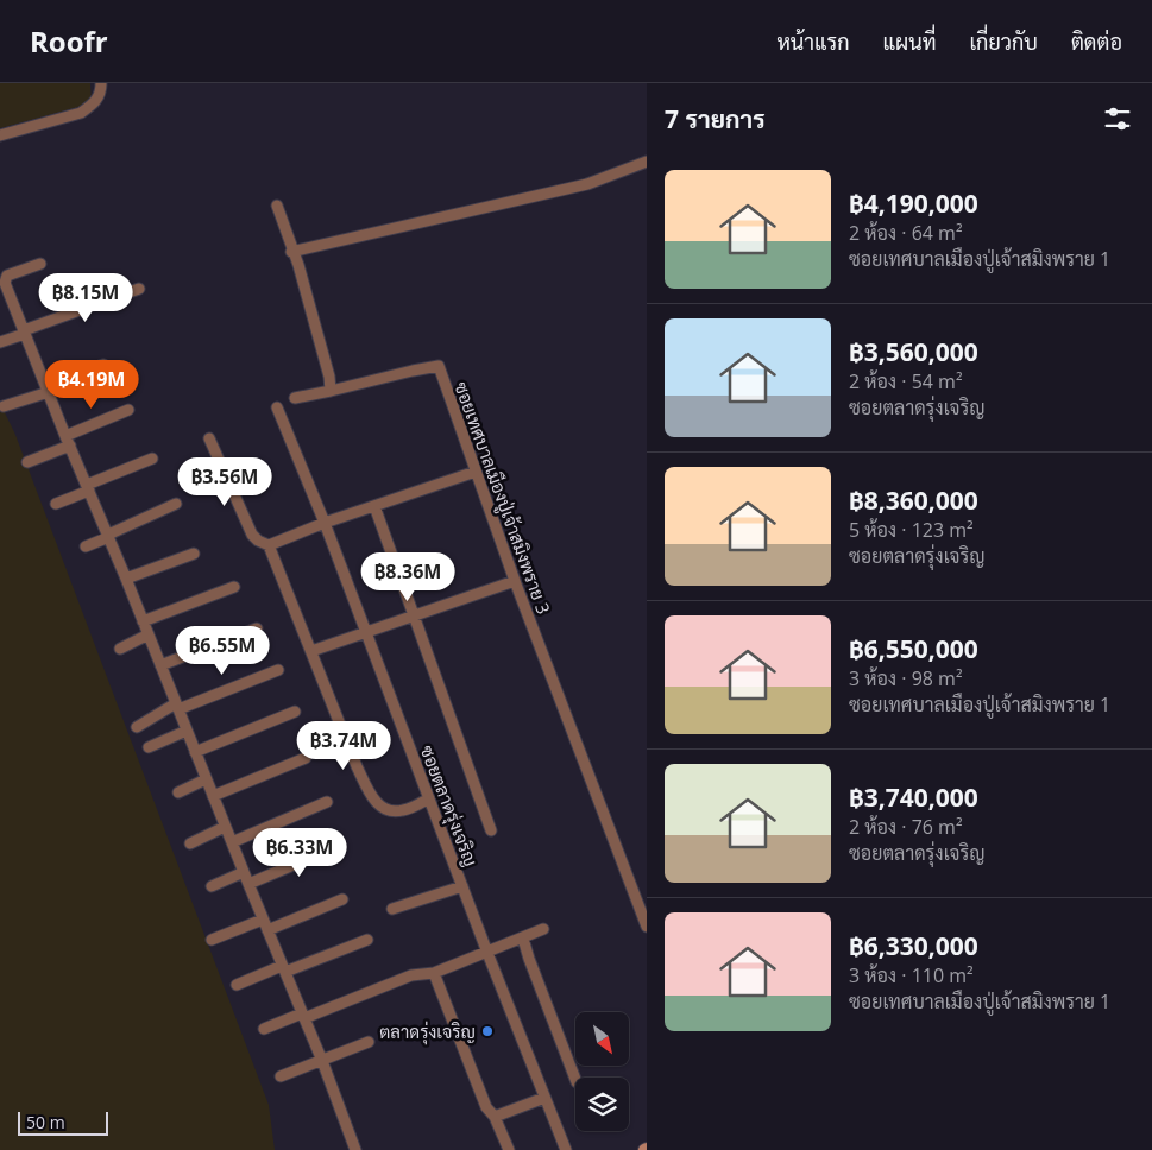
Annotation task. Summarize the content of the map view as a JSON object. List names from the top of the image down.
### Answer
{
  "streets": {
    "street": ["ซอยเทศบาลเมืองปู่เจ้าสมิงพราย 3", "ซอยตลาดรุ่งเจริญ"]
  },
  "places": ["ตลาดรุ่งเจริญ"],
  "scale_bar": "50 m",
  "north": "bottom right",
  "page": {
    "header": "Roofr",
    "nav": [
      "หน้าแรก",
      "แผนที่",
      "เกี่ยวกับ",
      "ติดต่อ"
    ],
    "heading": "7 รายการ",
    "list": [
      {
        "name": "฿4,190,000",
        "note": "2 ห้อง · 64 m² · ซอยเทศบาลเมืองปู่เจ้าสมิงพราย 1"
      },
      {
        "name": "฿3,560,000",
        "note": "2 ห้อง · 54 m² · ซอยตลาดรุ่งเจริญ"
      },
      {
        "name": "฿8,360,000",
        "note": "5 ห้อง · 123 m² · ซอยตลาดรุ่งเจริญ"
      },
      {
        "name": "฿6,550,000",
        "note": "3 ห้อง · 98 m² · ซอยเทศบาลเมืองปู่เจ้าสมิงพราย 1"
      },
      {
        "name": "฿3,740,000",
        "note": "2 ห้อง · 76 m² · ซอยตลาดรุ่งเจริญ"
      },
      {
        "name": "฿6,330,000",
        "note": "3 ห้อง · 110 m² · ซอยเทศบาลเมืองปู่เจ้าสมิงพราย 1"
      }
    ],
    "price": [
      "฿8.15M",
      "฿4.19M",
      "฿3.56M",
      "฿8.36M",
      "฿6.55M",
      "฿3.74M",
      "฿6.33M"
    ],
    "scale": "50 m"
  }
}
